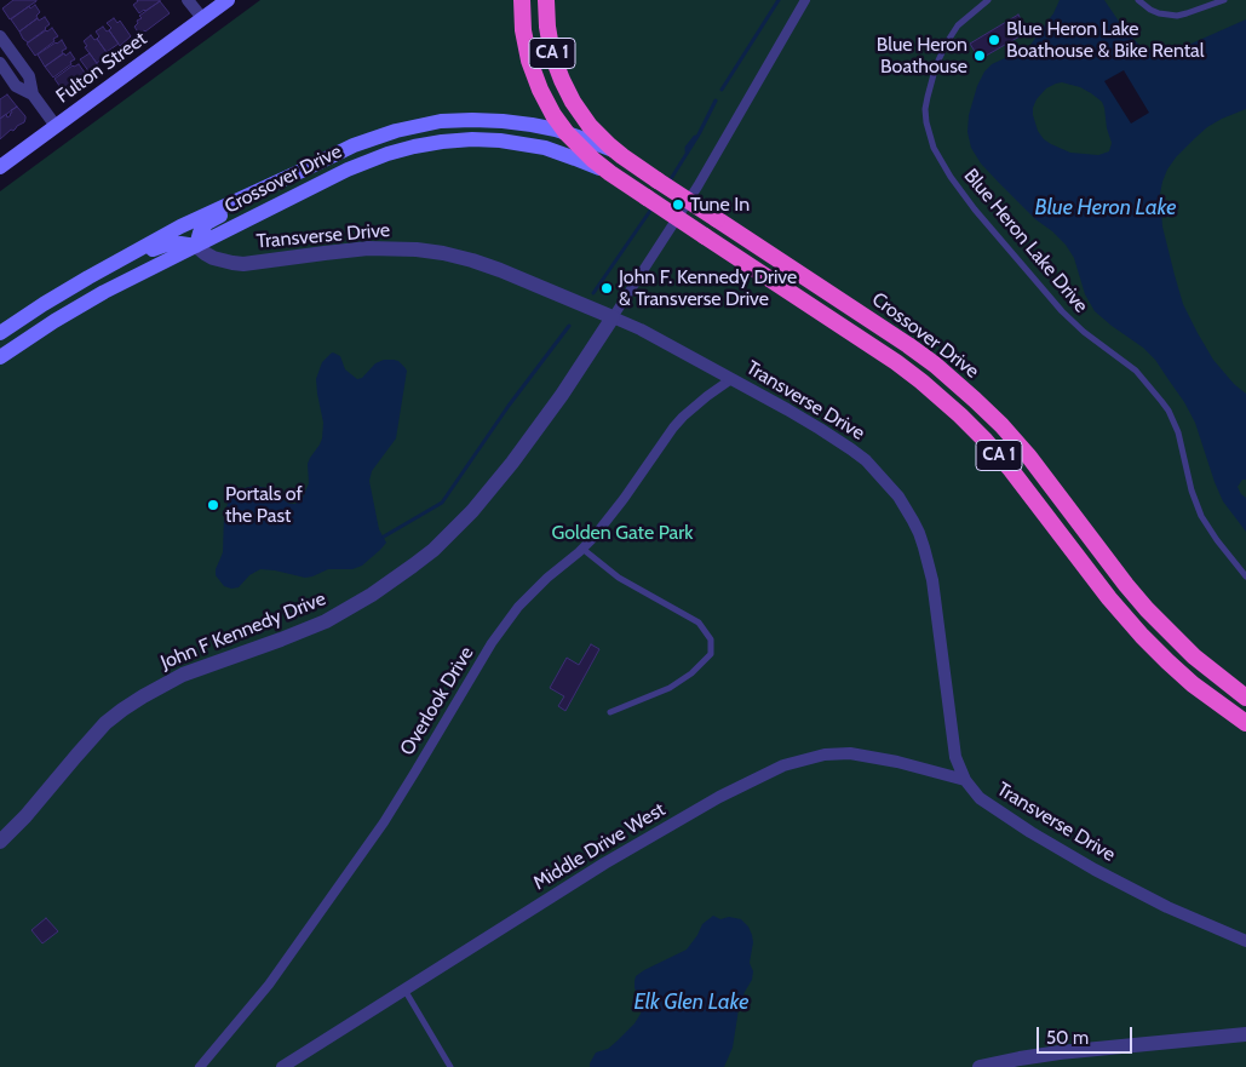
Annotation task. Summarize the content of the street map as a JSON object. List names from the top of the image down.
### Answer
{
  "streets": {
    "highway": ["CA 1", "Crossover Drive"],
    "main road": ["Fulton Street"],
    "street": [
      "Transverse Drive",
      "John F Kennedy Drive",
      "Overlook Drive",
      "Middle Drive West"
    ],
    "lane": ["Blue Heron Lake Drive"]
  },
  "crossings": [
    ["CA 1", "Crossover Drive"],
    ["Crossover Drive", "Transverse Drive"],
    ["Transverse Drive", "John F Kennedy Drive"],
    ["Transverse Drive", "Overlook Drive"],
    ["Transverse Drive", "Middle Drive West"]
  ],
  "water": ["Blue Heron Lake", "Elk Glen Lake"],
  "parks": ["Golden Gate Park"],
  "places": [
    "Blue Heron Lake Boathouse & Bike Rental",
    "Blue Heron Boathouse",
    "Tune In",
    "John F. Kennedy Drive & Transverse Drive",
    "Portals of the Past"
  ],
  "scale_bar": "50 m"
}
